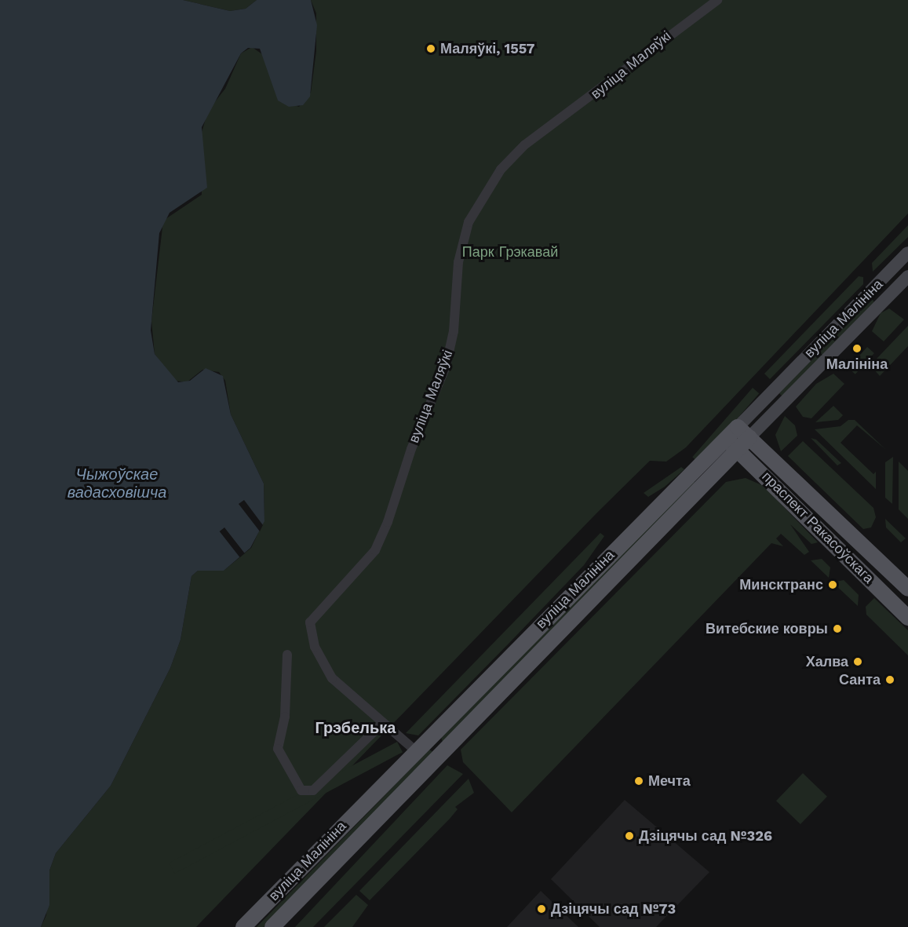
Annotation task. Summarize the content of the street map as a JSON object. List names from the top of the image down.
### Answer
{
  "streets": {
    "main road": ["вуліца Малініна", "праспект Ракасоўскага"],
    "street": ["вуліца Маляўкі"]
  },
  "crossings": [
    ["вуліца Маляўкі", "вуліца Малініна"],
    ["вуліца Малініна", "праспект Ракасоўскага"]
  ],
  "districts": ["Грэбелька"],
  "water": ["Чыжоўскае вадасховішча"],
  "parks": ["Парк Грэкавай"],
  "places": [
    "Маляўкі, 1557",
    "Малініна",
    "Минсктранс",
    "Витебские ковры",
    "Халва",
    "Санта",
    "Мечта",
    "Дзіцячы сад №326",
    "Дзіцячы сад №73"
  ]
}
